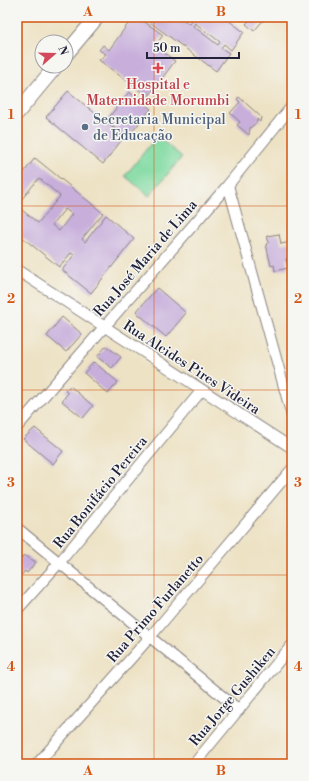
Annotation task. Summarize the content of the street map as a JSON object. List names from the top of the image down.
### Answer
{
  "streets": {
    "street": [
      "Rua José Maria de Lima",
      "Rua Alcides Pires Videira",
      "Rua Bonifácio Pereira",
      "Rua Primo Furlanetto",
      "Rua Jorge Gushiken"
    ]
  },
  "crossings": [
    ["Rua José Maria de Lima", "Rua Alcides Pires Videira"],
    ["Rua Alcides Pires Videira", "Rua Bonifácio Pereira"]
  ],
  "places": {
    "health": ["Hospital e Maternidade Morumbi"],
    "other": ["Secretaria Municipal de Educação"]
  },
  "scale_bar": "50 m",
  "north": "right",
  "grid": {
    "columns": ["A", "B"],
    "rows": [
      "1",
      "2",
      "3",
      "4"
    ]
  }
}
